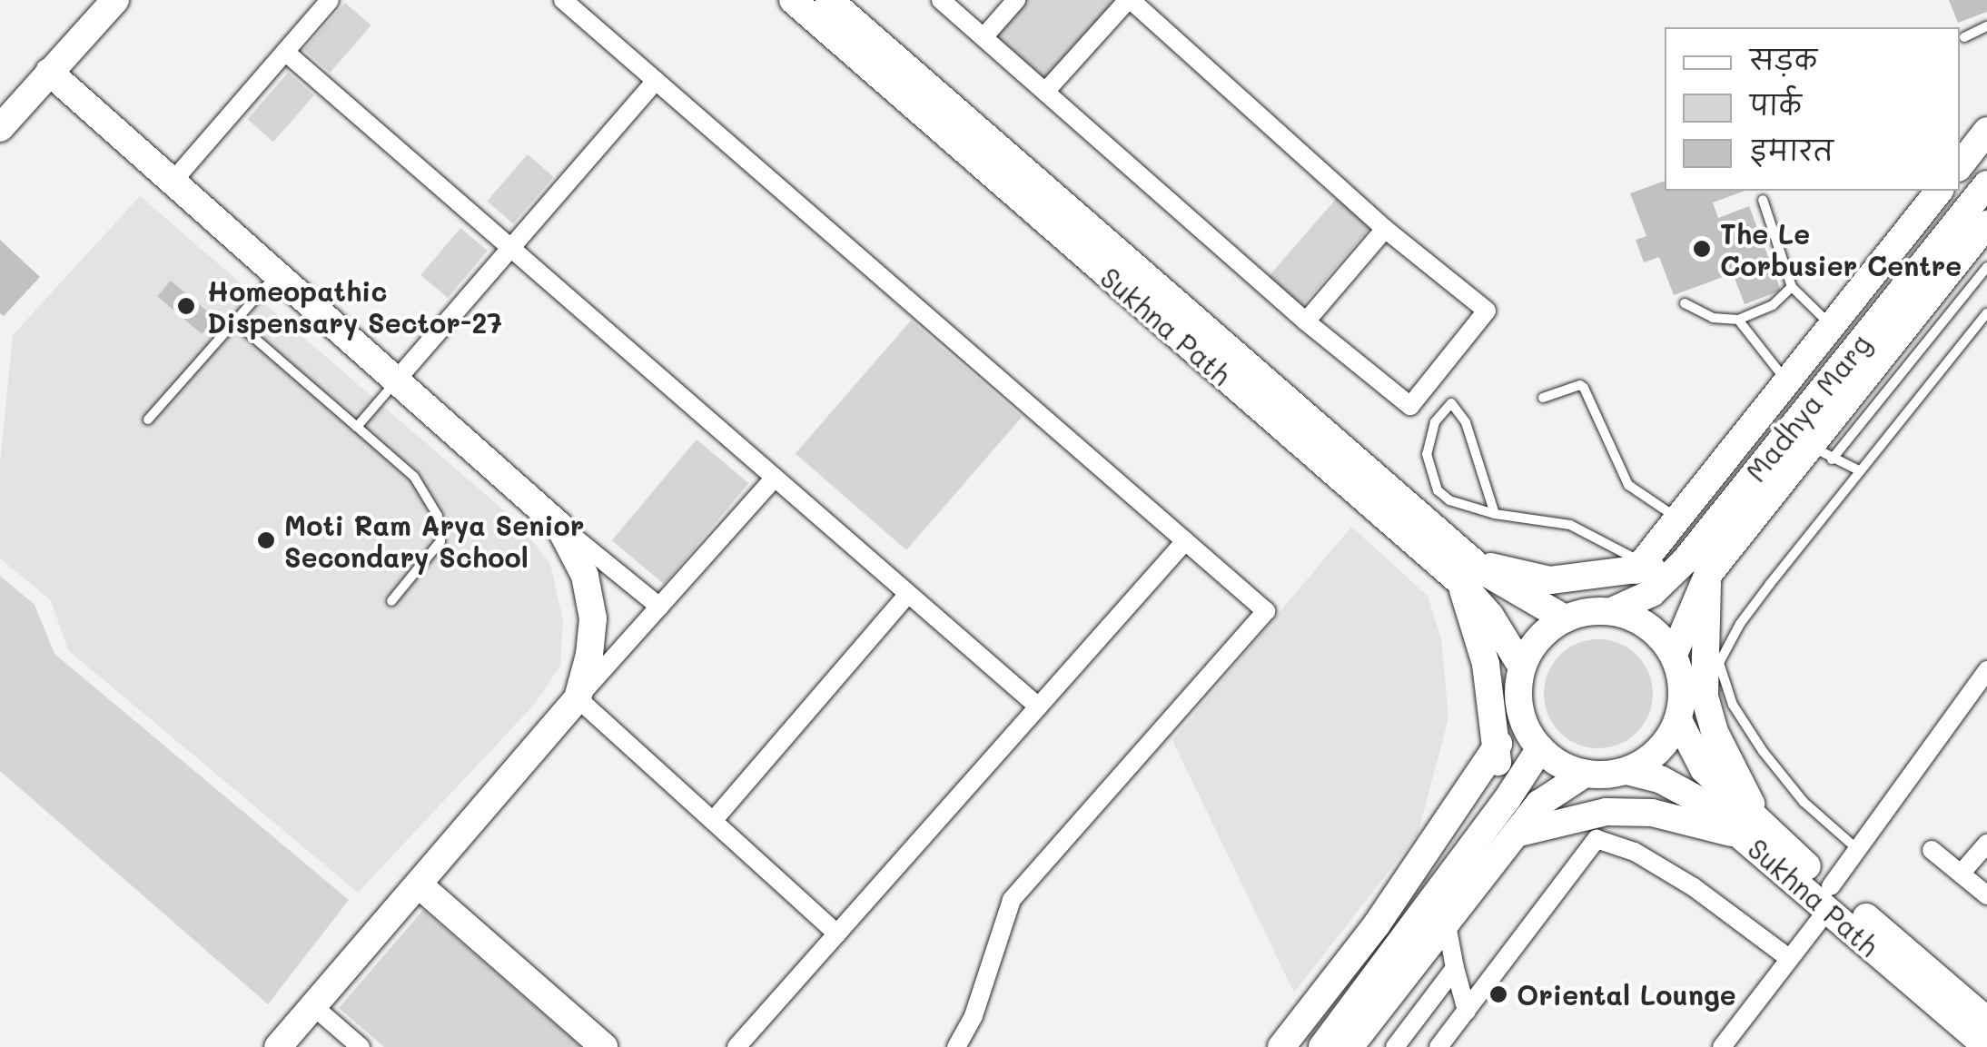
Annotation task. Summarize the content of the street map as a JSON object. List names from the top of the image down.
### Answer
{
  "streets": {
    "main road": ["Sukhna Path", "Madhya Marg"]
  },
  "crossings": [
    ["Sukhna Path", "Madhya Marg"]
  ],
  "places": [
    "The Le Corbusier Centre",
    "Homeopathic Dispensary Sector-27",
    "Moti Ram Arya Senior Secondary School",
    "Oriental Lounge"
  ],
  "legend": ["सड़क", "पार्क", "इमारत"]
}
